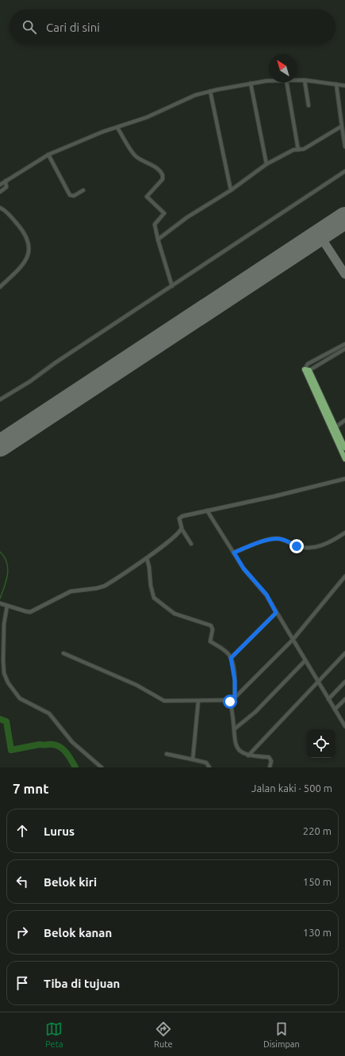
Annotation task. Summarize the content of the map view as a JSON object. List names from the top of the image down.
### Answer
{
  "north": "top left",
  "page": {
    "search": "Cari di sini",
    "heading": ["7 mnt", "Jalan kaki · 500 m"],
    "list": [
      ["Lurus", "220 m"],
      ["Belok kiri", "150 m"],
      ["Belok kanan", "130 m"],
      "Tiba di tujuan"
    ],
    "nav": ["Peta", "Rute", "Disimpan"]
  }
}
